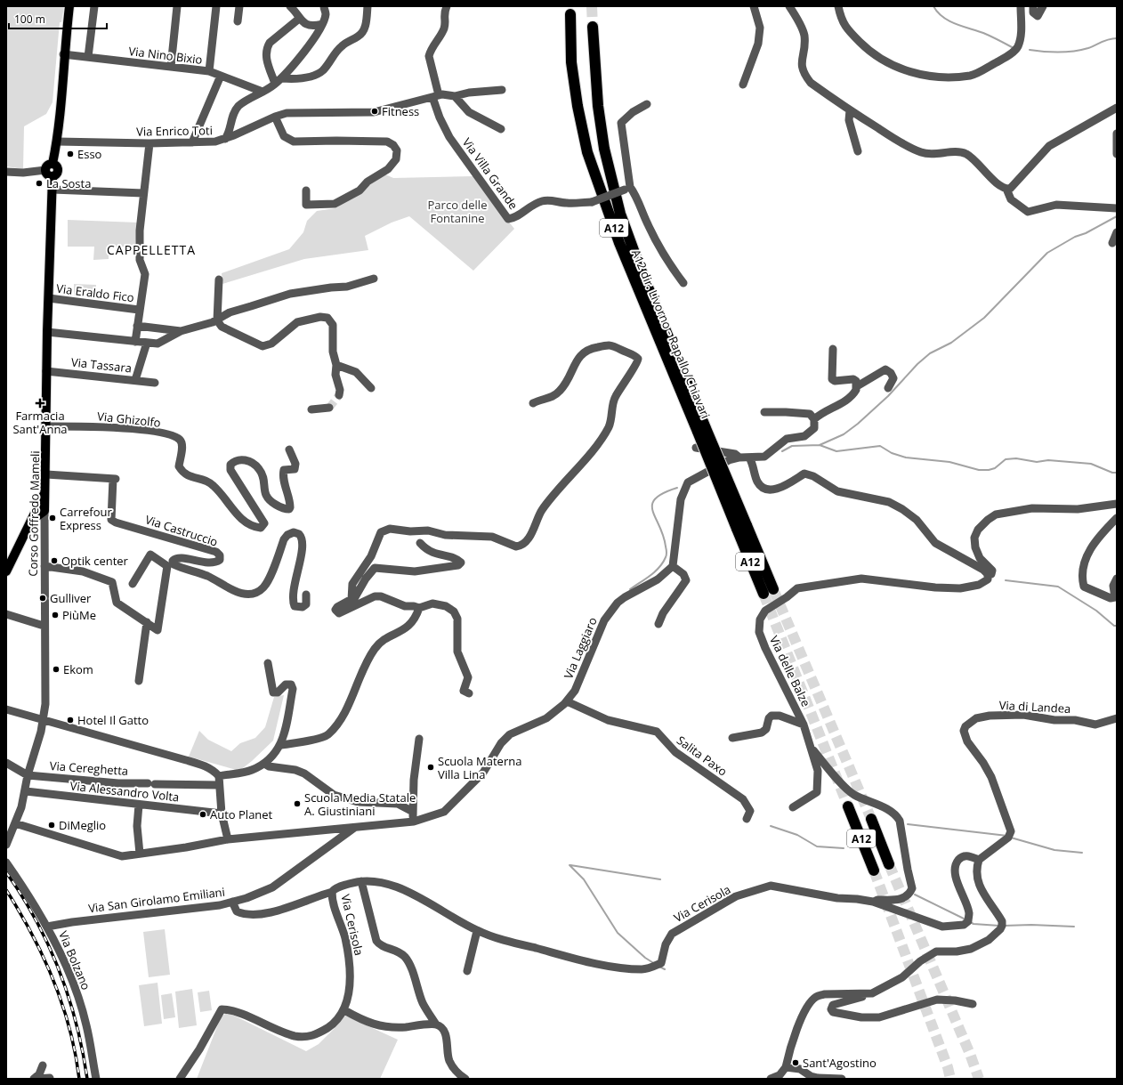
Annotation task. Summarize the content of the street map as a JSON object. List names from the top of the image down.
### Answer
{
  "streets": {
    "highway": ["A12", "A12 dir. Livorno - Rapallo/Chiavari"],
    "main road": ["Corso Goffredo Mameli"],
    "street": [
      "Via Nino Bixio",
      "Via Enrico Toti",
      "Via Villa Grande",
      "Via Eraldo Fico",
      "Via Tassara",
      "Via Ghizolfo",
      "Via Castruccio",
      "Via Laggiaro",
      "Via delle Balze",
      "Via di Landea",
      "Salita Paxo",
      "Via Cereghetta",
      "Via Alessandro Volta",
      "Via San Girolamo Emiliani",
      "Via Cerisola",
      "Via Bolzano"
    ]
  },
  "crossings": [
    ["Via Enrico Toti", "Via Villa Grande"],
    ["A12", "A12 dir. Livorno - Rapallo/Chiavari"],
    ["Via Eraldo Fico", "Corso Goffredo Mameli"],
    ["Via Tassara", "Corso Goffredo Mameli"],
    ["Via Ghizolfo", "Corso Goffredo Mameli"],
    ["Corso Goffredo Mameli", "Via Castruccio"],
    ["Corso Goffredo Mameli", "Via Laggiaro"],
    ["Corso Goffredo Mameli", "Via Cereghetta"],
    ["Corso Goffredo Mameli", "Via Alessandro Volta"],
    ["Via Laggiaro", "Salita Paxo"],
    ["Via Laggiaro", "Via San Girolamo Emiliani"],
    ["Via delle Balze", "Via Cerisola"],
    ["Via di Landea", "Via Cerisola"],
    ["Via San Girolamo Emiliani", "Via Bolzano"]
  ],
  "districts": ["CAPPELLETTA"],
  "parks": ["Parco delle Fontanine"],
  "places": {
    "other": [
      "Fitness",
      "Esso",
      "La Sosta",
      "Carrefour Express",
      "Optik center",
      "Gulliver",
      "PiùMe",
      "Ekom",
      "Hotel Il Gatto",
      "Scuola Materna Villa Lina",
      "Scuola Media Statale A. Giustiniani",
      "Auto Planet",
      "DiMeglio",
      "Sant'Agostino"
    ],
    "health": ["Farmacia Sant'Anna"]
  },
  "scale_bar": "100 m"
}
